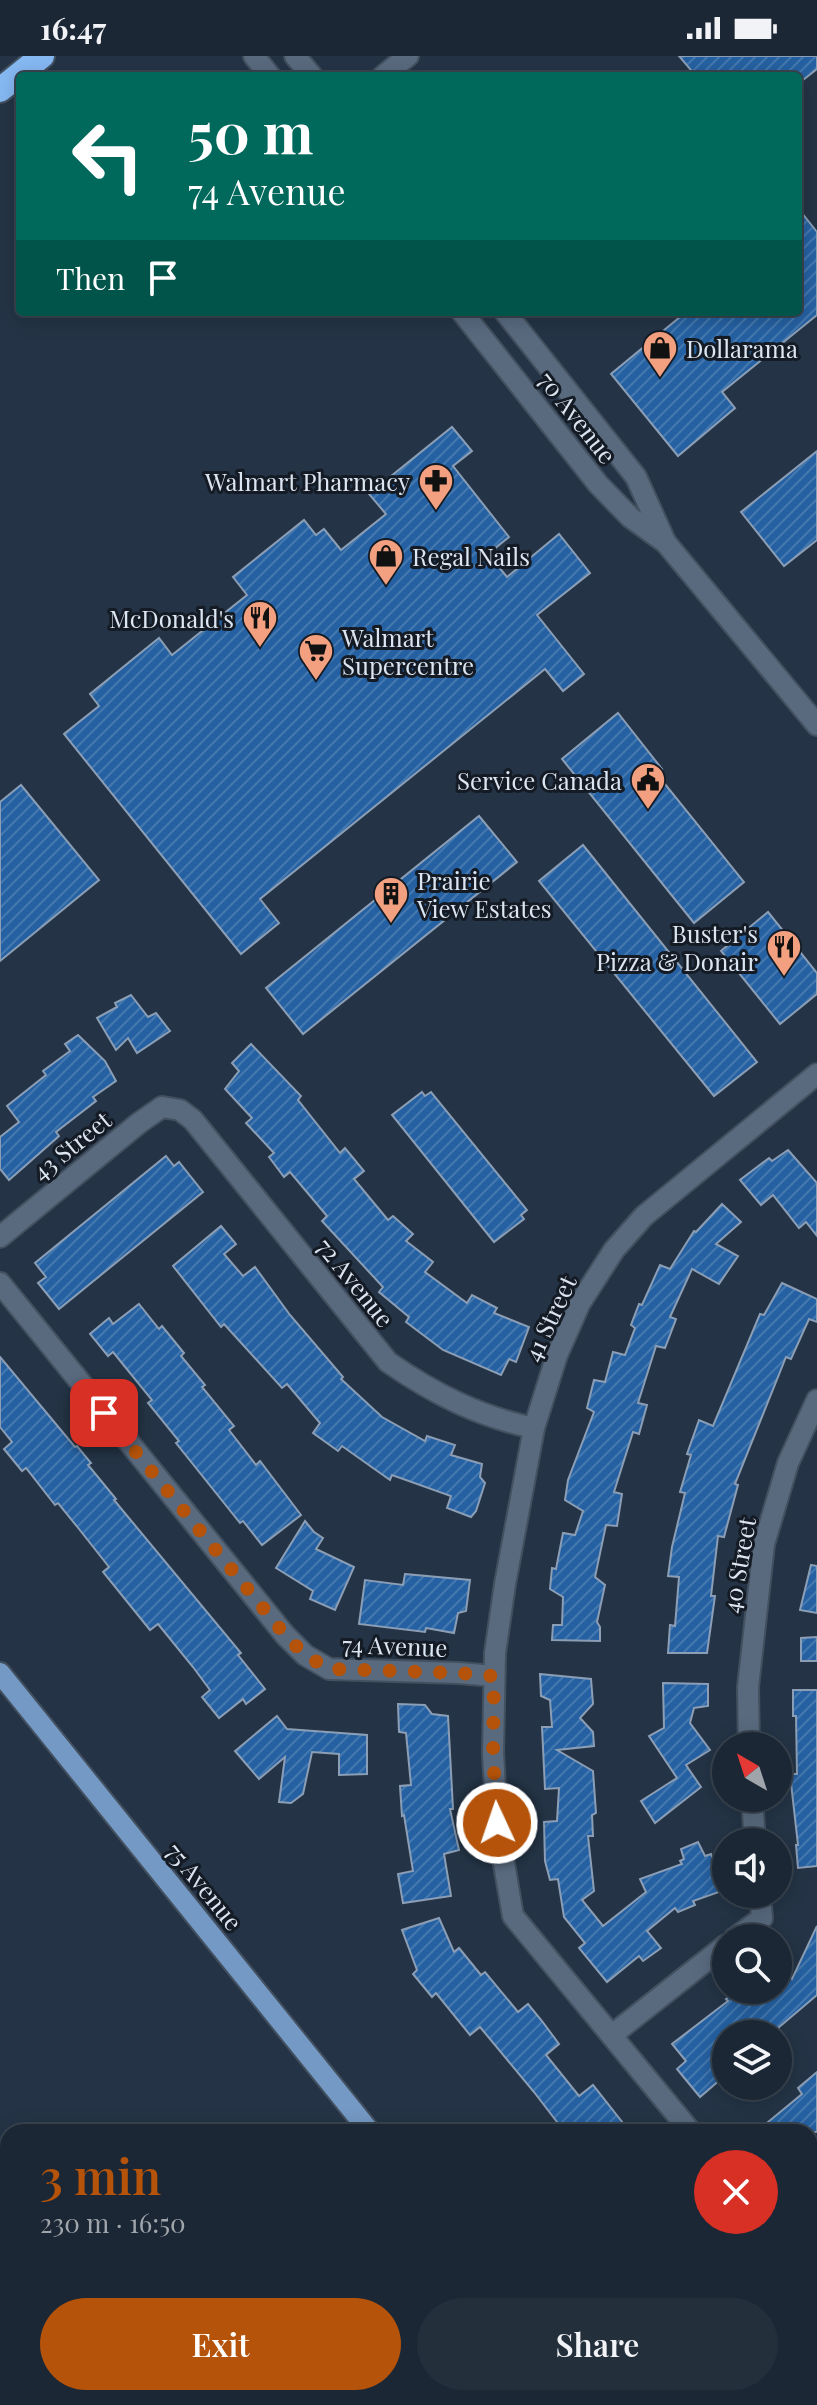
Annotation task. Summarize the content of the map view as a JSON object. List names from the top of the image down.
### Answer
{
  "streets": {
    "main road": ["75 Avenue"],
    "street": [
      "70 Avenue",
      "43 Street",
      "72 Avenue",
      "41 Street",
      "40 Street",
      "74 Avenue"
    ]
  },
  "crossings": [
    ["43 Street", "72 Avenue"],
    ["72 Avenue", "41 Street"],
    ["41 Street", "74 Avenue"]
  ],
  "places": {
    "shop": ["Dollarama", "Regal Nails"],
    "pharmacy": ["Walmart Pharmacy"],
    "restaurant": ["McDonald's", "Buster's Pizza & Donair"],
    "supermarket": ["Walmart Supercentre"],
    "public building": ["Service Canada"],
    "building": ["Prairie View Estates"]
  },
  "north": "top left",
  "page": {
    "status": "16:47",
    "turn": ["50 m", "74 Avenue"],
    "then": "Then",
    "heading": ["3 min", "230 m · 16:50"],
    "buttons": ["Exit", "Share"]
  }
}
